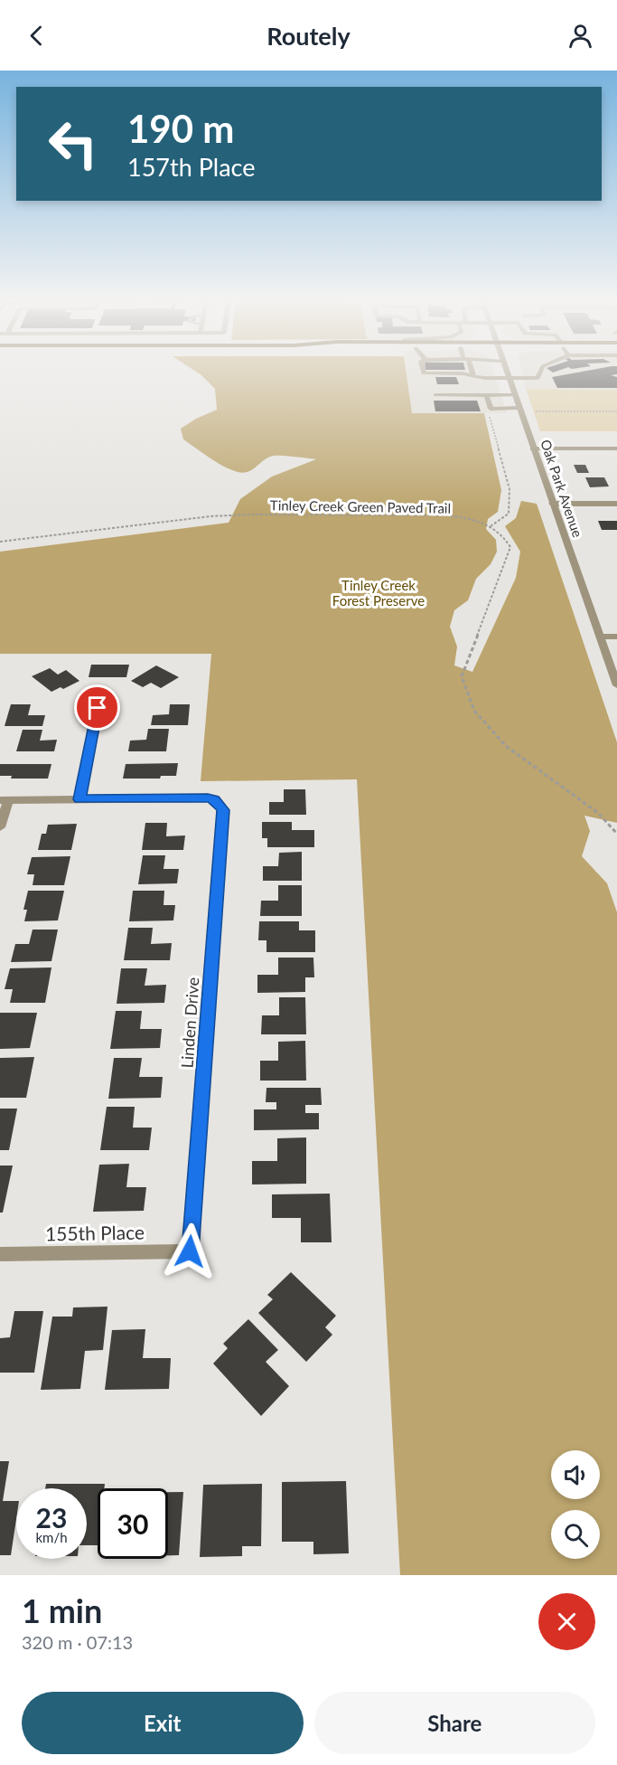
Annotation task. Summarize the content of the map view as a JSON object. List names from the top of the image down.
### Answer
{
  "streets": {
    "street": ["Oak Park Avenue", "Linden Drive", "155th Place"],
    "path": ["Tinley Creek Green Paved Trail"]
  },
  "crossings": [
    ["Linden Drive", "155th Place"]
  ],
  "parks": ["Tinley Creek Forest Preserve"],
  "page": {
    "header": "Routely",
    "turn": ["190 m", "157th Place"],
    "speed": "23 km/h",
    "limit": "30",
    "heading": ["1 min", "320 m · 07:13"],
    "buttons": ["Exit", "Share"]
  }
}
